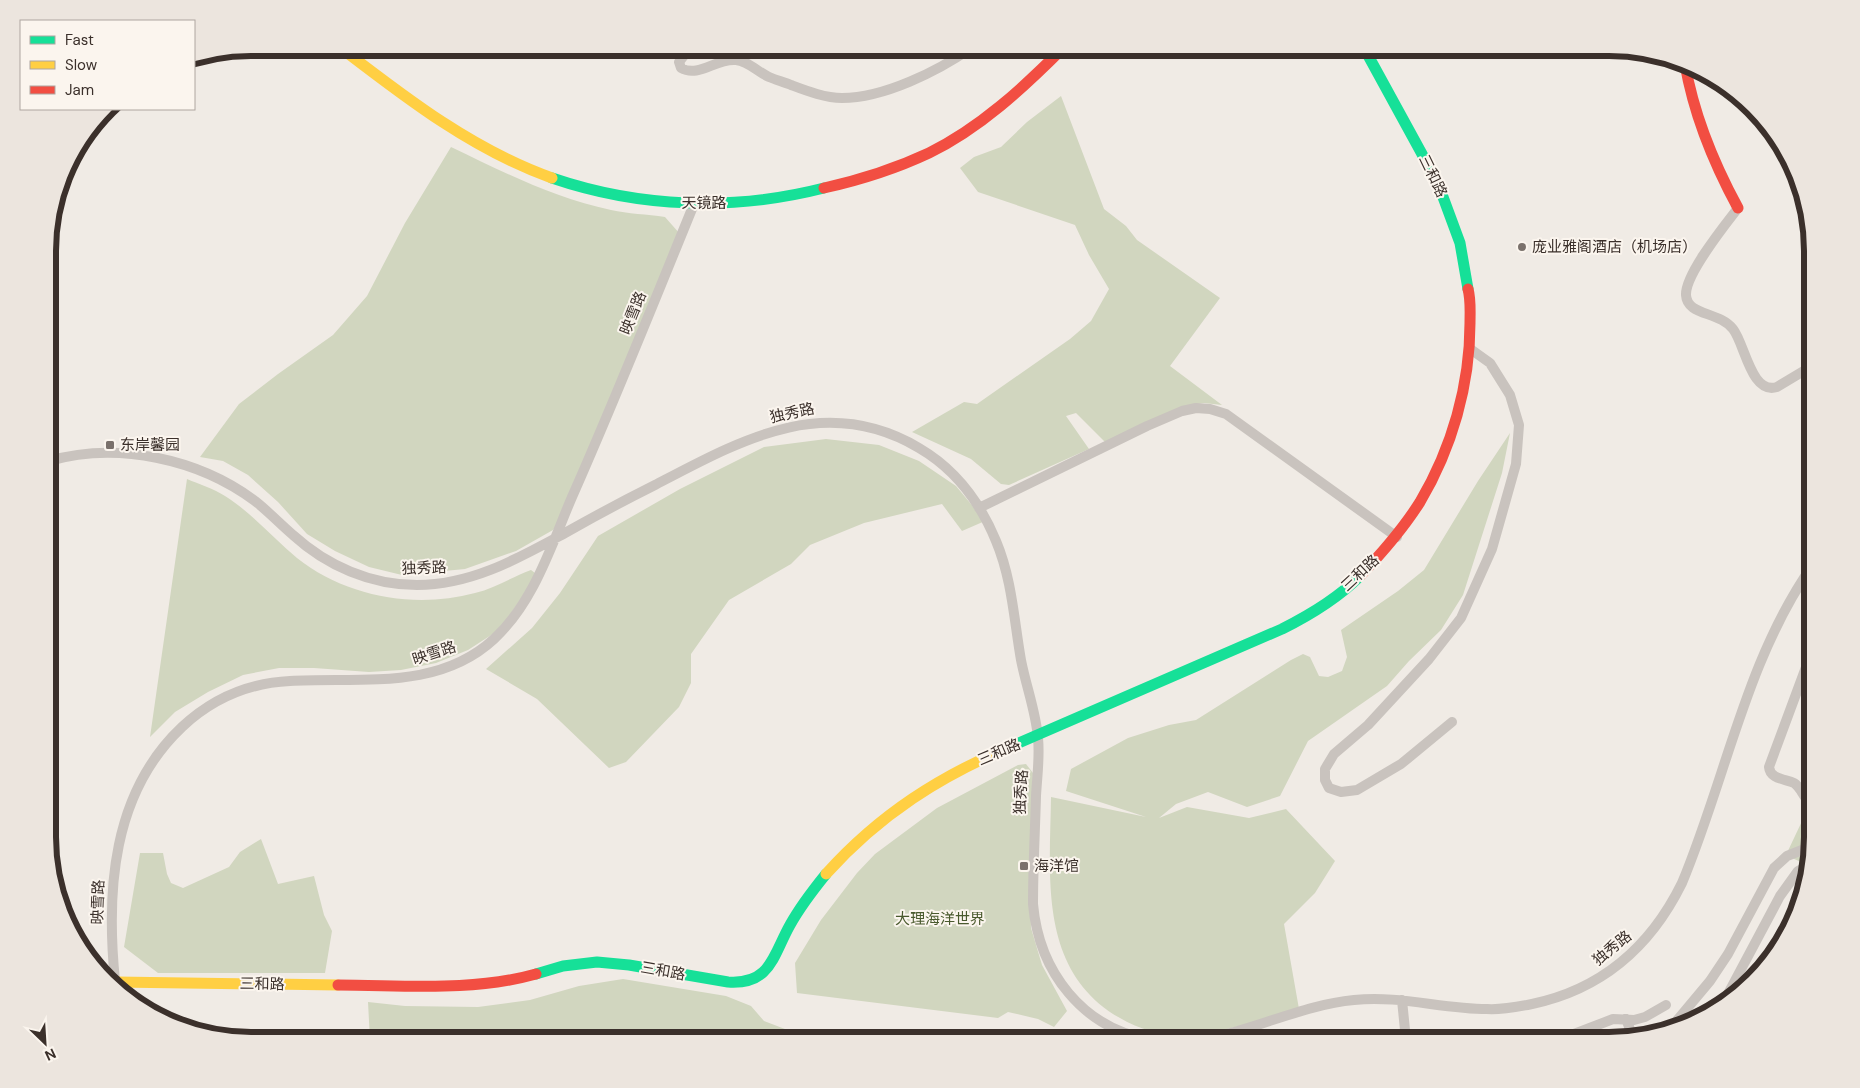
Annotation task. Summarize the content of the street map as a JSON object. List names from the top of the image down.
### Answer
{
  "streets": {
    "street": [
      "三和路",
      "天镜路",
      "映雪路",
      "独秀路"
    ]
  },
  "crossings": [
    ["三和路", "独秀路"],
    ["天镜路", "映雪路"],
    ["映雪路", "独秀路"]
  ],
  "parks": ["大理海洋世界"],
  "places": {
    "other": ["庞业雅阁酒店（机场店）"],
    "transit": ["东岸馨园", "海洋馆"]
  },
  "legend": ["Fast", "Slow", "Jam"],
  "north": "bottom right"
}
